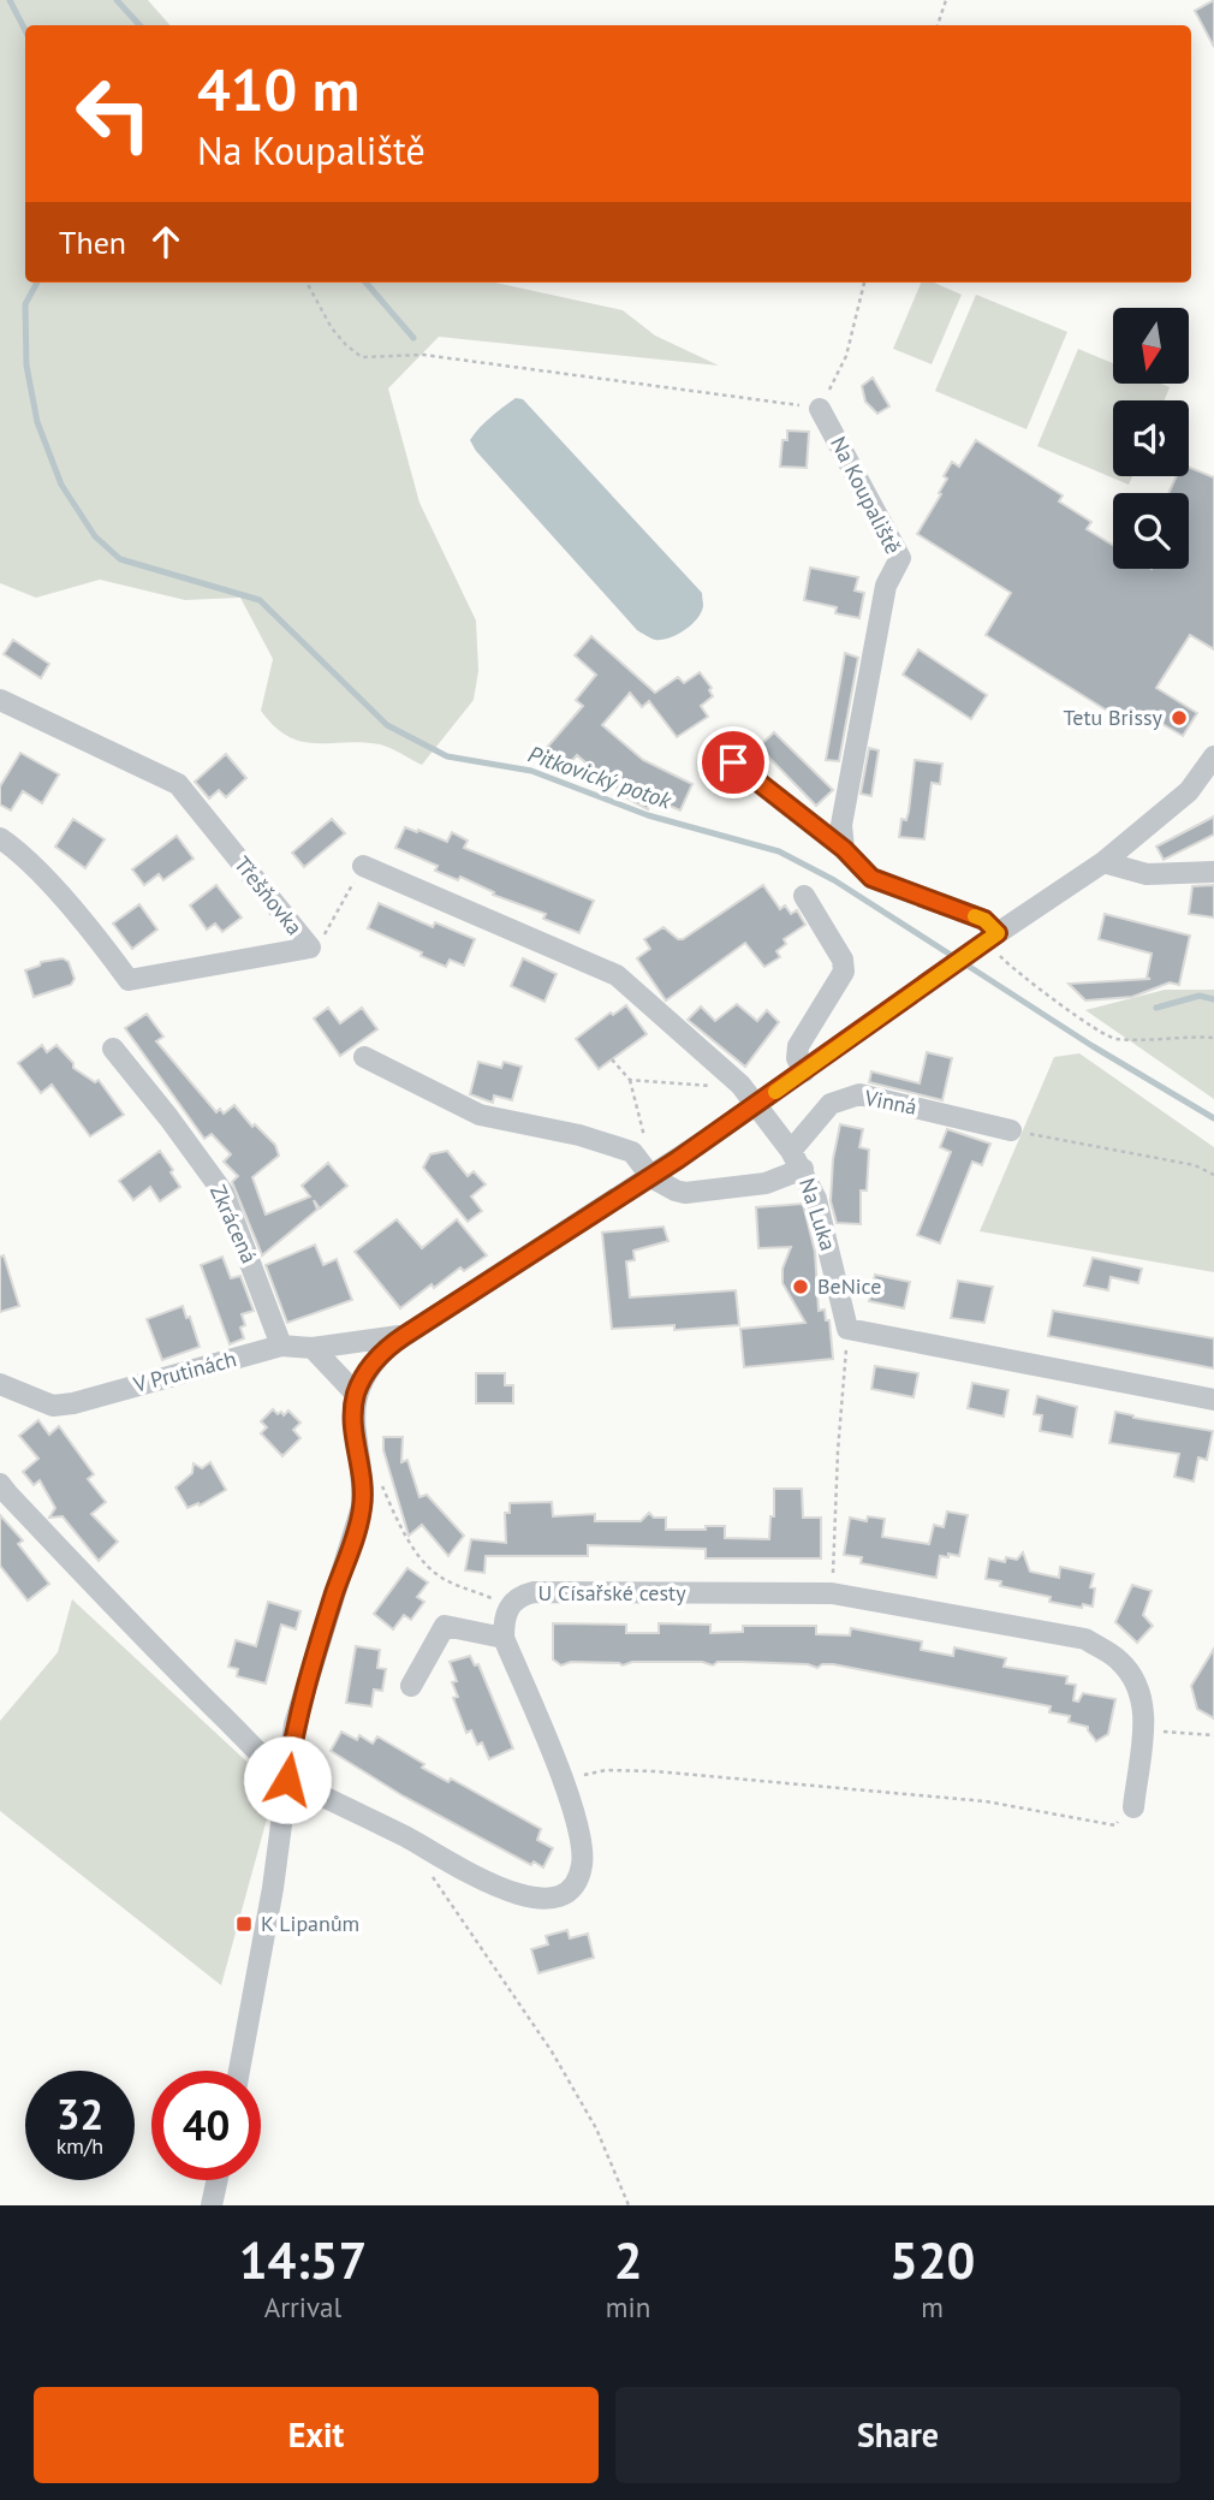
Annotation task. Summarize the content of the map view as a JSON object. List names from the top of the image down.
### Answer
{
  "streets": {
    "street": [
      "Na Koupaliště",
      "Třešňovka",
      "Vinná",
      "Na Luka",
      "Zkrácená",
      "V Prutinách",
      "U Císařské cesty"
    ]
  },
  "crossings": [
    ["Vinná", "Na Luka"],
    ["Zkrácená", "V Prutinách"]
  ],
  "water": ["Pitkovický potok"],
  "places": {
    "other": ["Tetu Brissy", "BeNice"],
    "transit": ["K Lipanům"]
  },
  "north": "bottom",
  "page": {
    "turn": ["410 m", "Na Koupaliště"],
    "then": "Then",
    "speed": "32 km/h",
    "limit": "40",
    "eta": [
      "14:57",
      "Arrival",
      "2",
      "min",
      "520",
      "m"
    ],
    "buttons": ["Exit", "Share"]
  }
}
